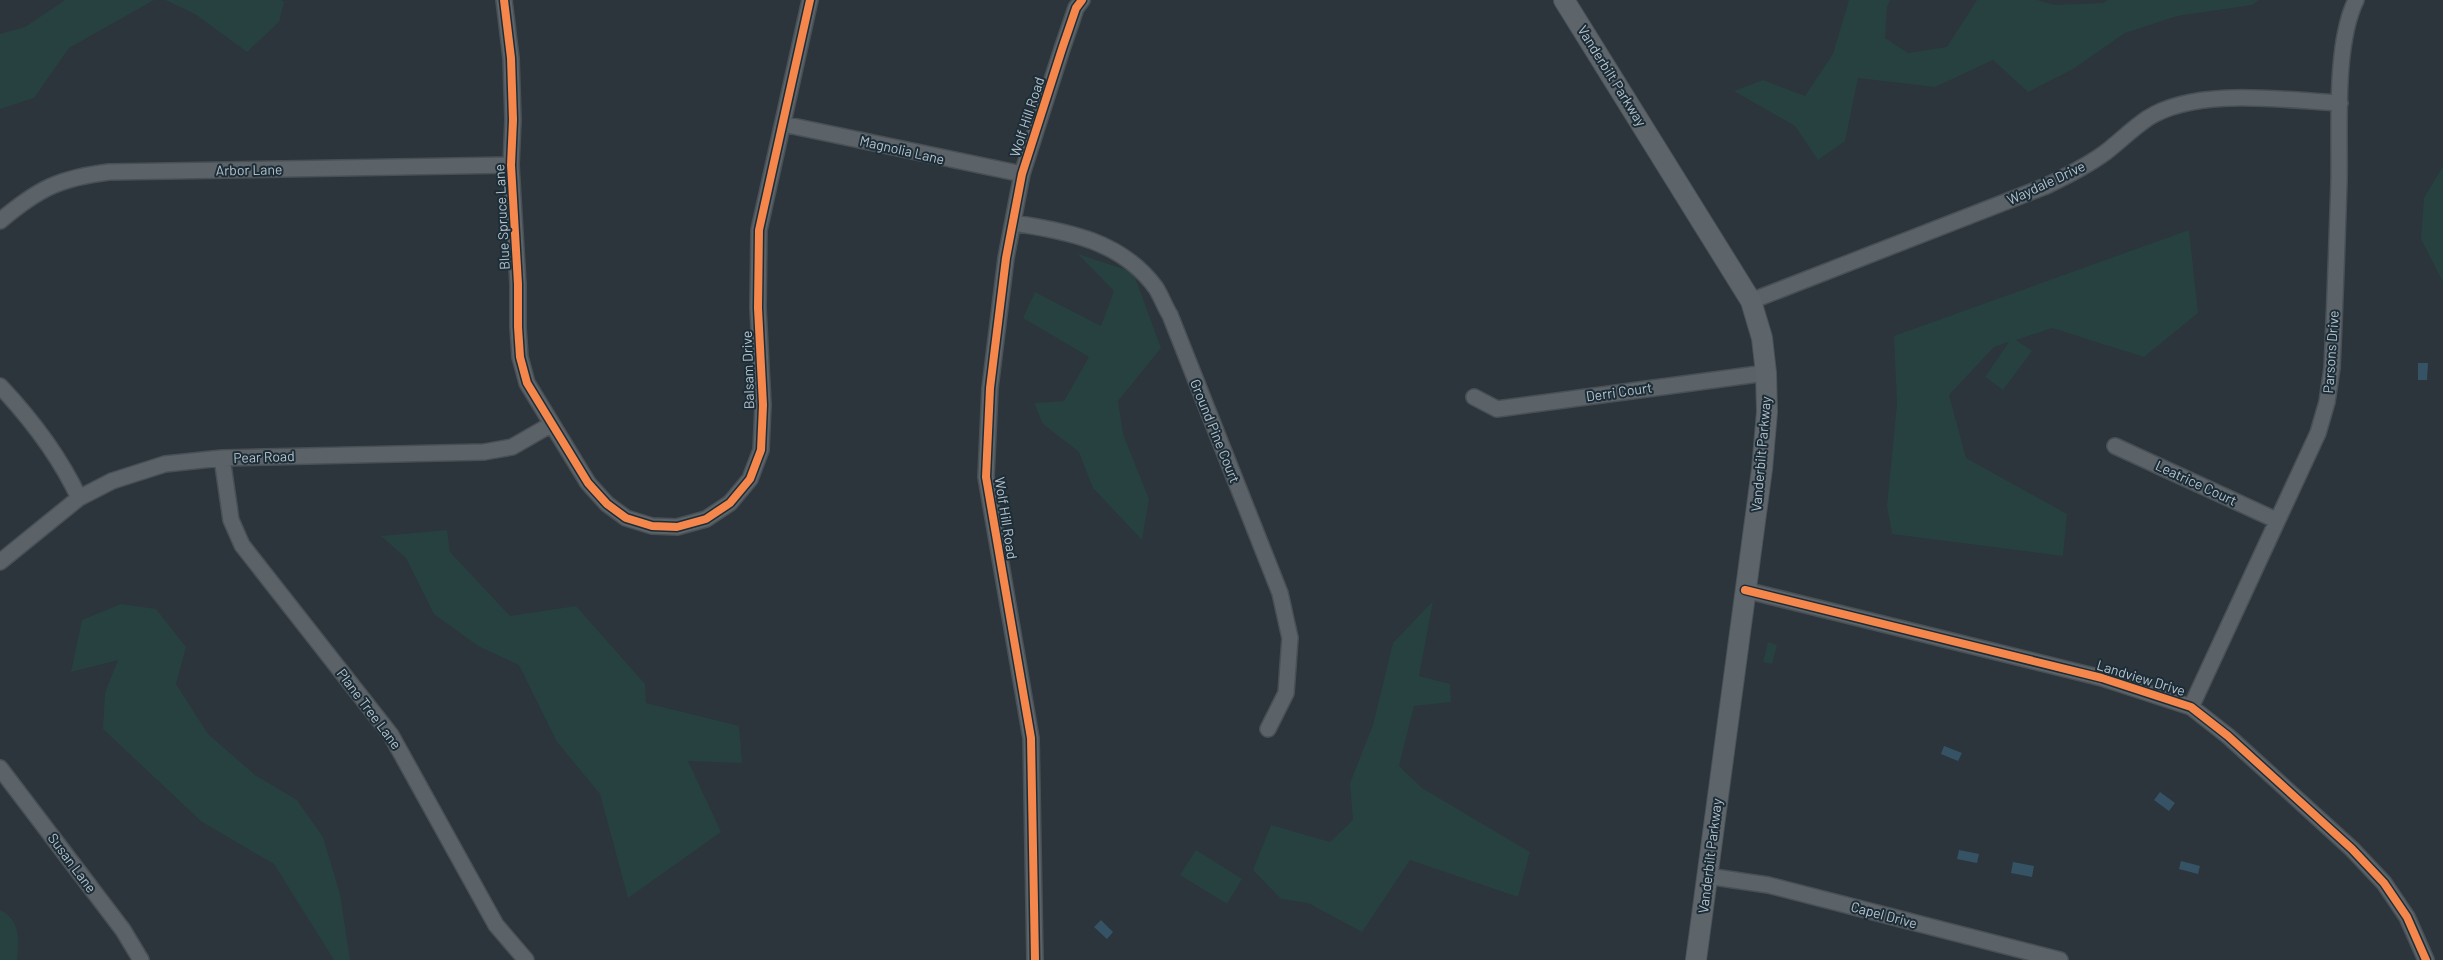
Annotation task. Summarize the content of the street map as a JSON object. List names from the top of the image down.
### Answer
{
  "streets": {
    "main road": ["Vanderbilt Parkway"],
    "street": [
      "Wolf Hill Road",
      "Magnolia Lane",
      "Arbor Lane",
      "Waydale Drive",
      "Blue Spruce Lane",
      "Parsons Drive",
      "Balsam Drive",
      "Derri Court",
      "Ground Pine Court",
      "Pear Road",
      "Leatrice Court",
      "Landview Drive",
      "Plane Tree Lane",
      "Susan Lane",
      "Capel Drive"
    ]
  },
  "crossings": [
    ["Vanderbilt Parkway", "Waydale Drive"],
    ["Vanderbilt Parkway", "Derri Court"],
    ["Vanderbilt Parkway", "Landview Drive"],
    ["Vanderbilt Parkway", "Capel Drive"],
    ["Wolf Hill Road", "Magnolia Lane"],
    ["Wolf Hill Road", "Ground Pine Court"],
    ["Magnolia Lane", "Balsam Drive"],
    ["Arbor Lane", "Blue Spruce Lane"],
    ["Waydale Drive", "Parsons Drive"],
    ["Blue Spruce Lane", "Balsam Drive"],
    ["Blue Spruce Lane", "Pear Road"],
    ["Parsons Drive", "Leatrice Court"],
    ["Parsons Drive", "Landview Drive"],
    ["Balsam Drive", "Pear Road"],
    ["Pear Road", "Plane Tree Lane"]
  ]
}
